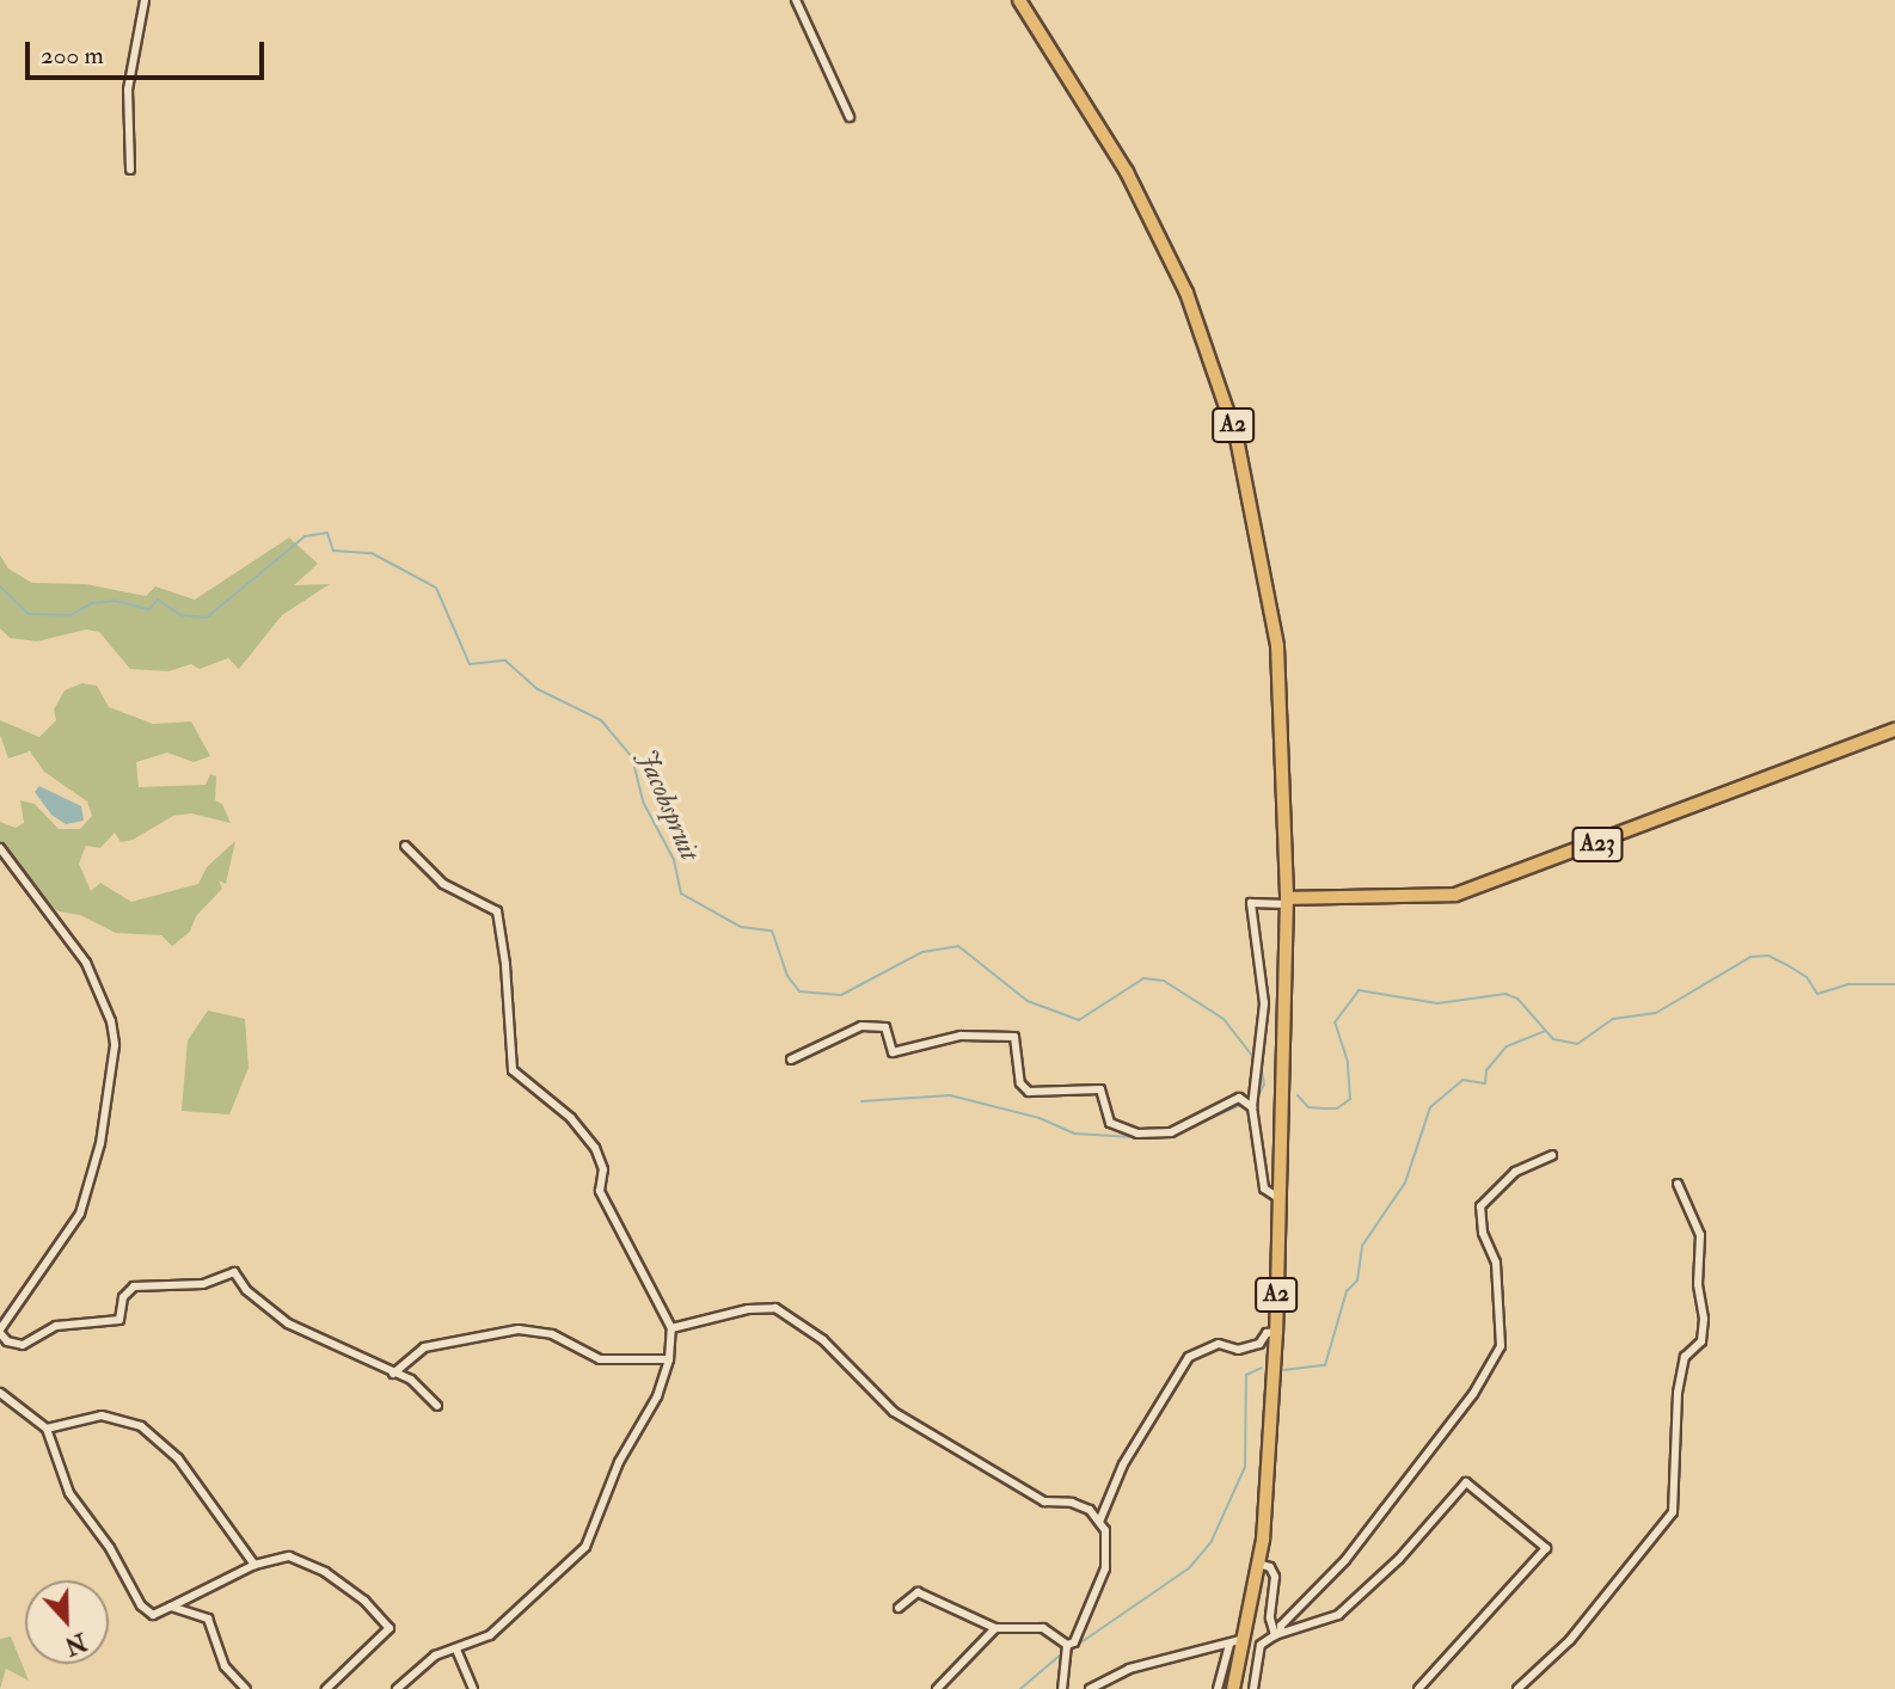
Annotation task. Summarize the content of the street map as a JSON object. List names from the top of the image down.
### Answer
{
  "streets": {
    "main road": ["A2", "A23"]
  },
  "crossings": [
    ["A2", "A23"]
  ],
  "water": ["Jacobspruit"],
  "scale_bar": "200 m",
  "north": "bottom"
}
